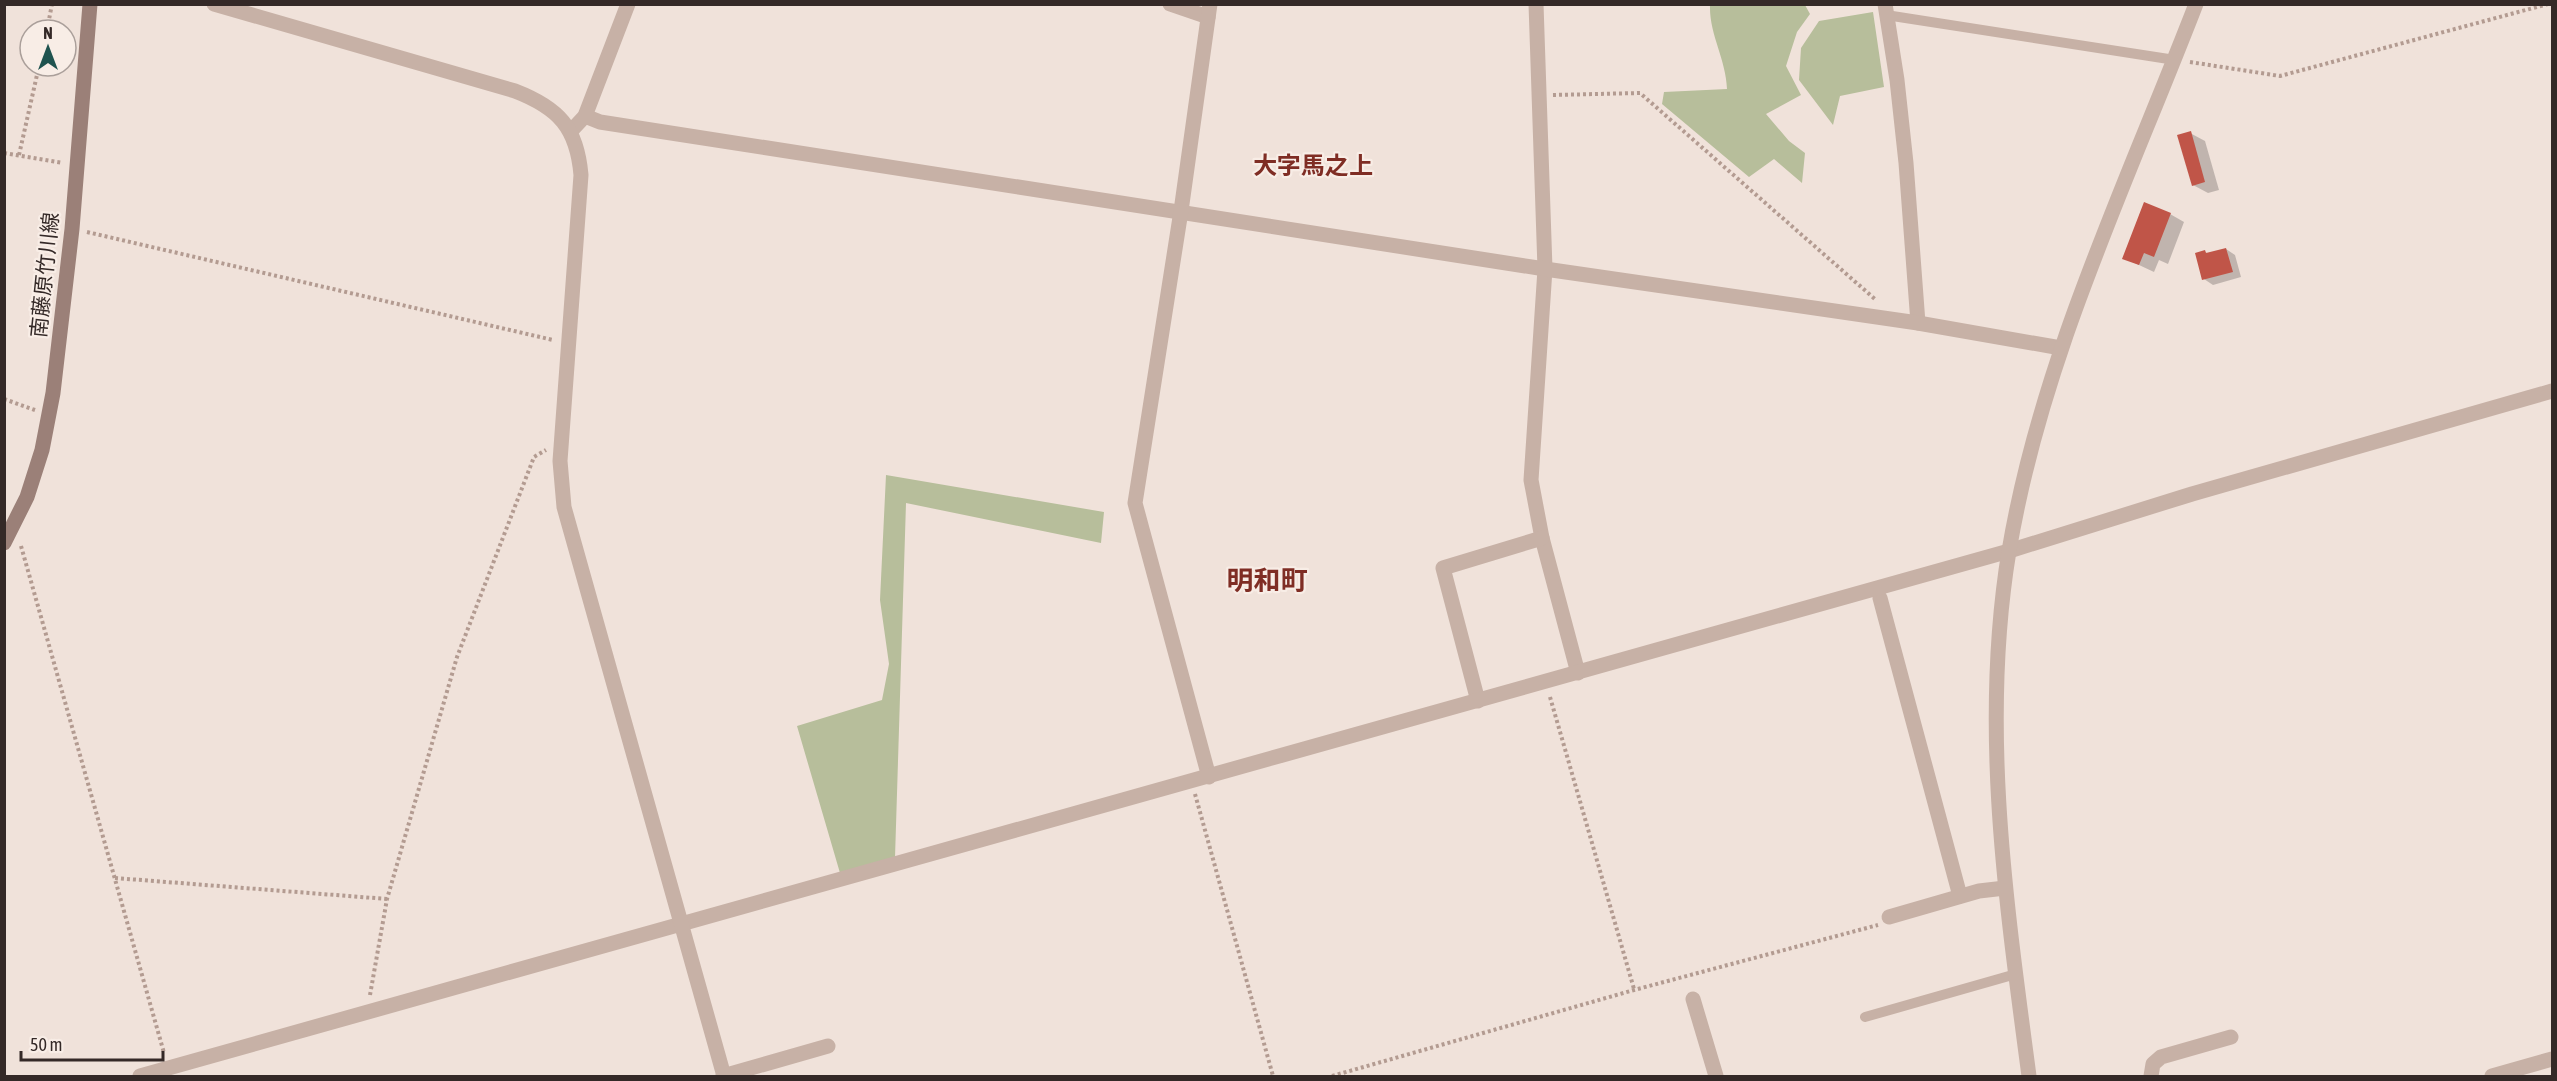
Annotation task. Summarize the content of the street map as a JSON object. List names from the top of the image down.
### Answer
{
  "streets": {
    "main road": ["南藤原竹川線"]
  },
  "districts": ["大字馬之上", "明和町"],
  "scale_bar": "50 m",
  "north": "top"
}
